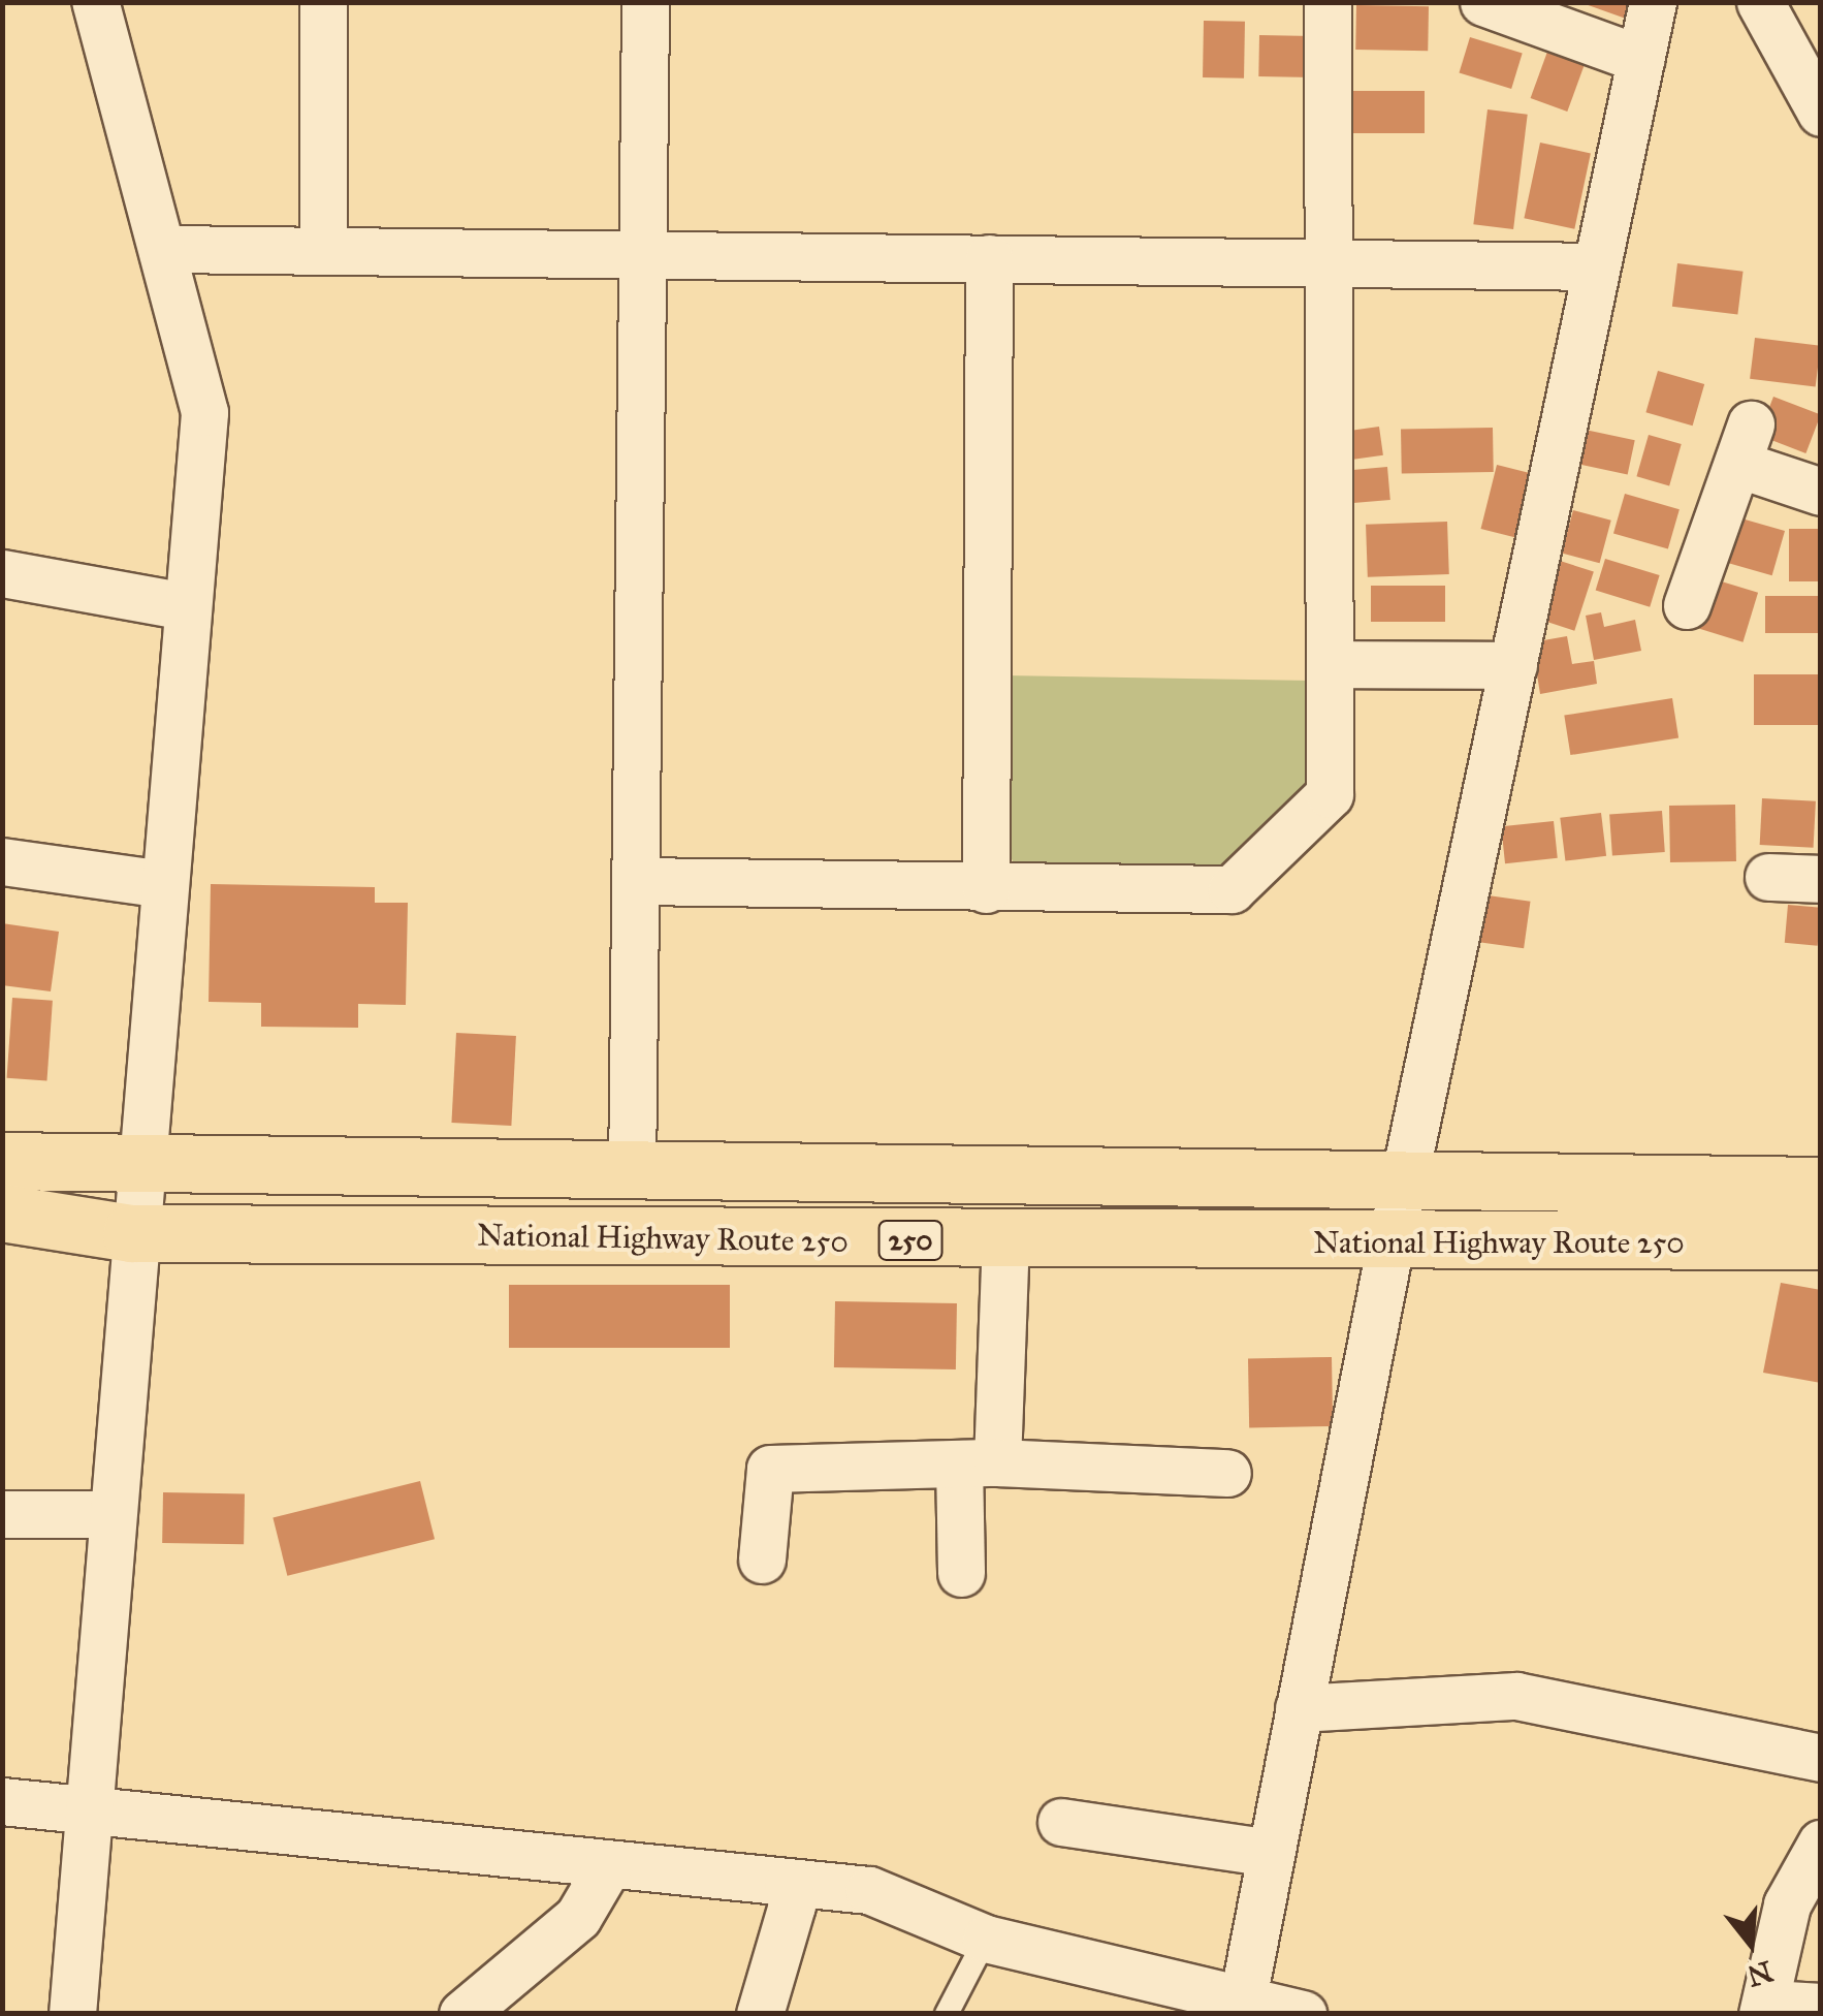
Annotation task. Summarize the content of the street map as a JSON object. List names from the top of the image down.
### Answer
{
  "streets": {
    "highway": ["National Highway Route 250", "250"]
  },
  "north": "bottom"
}
